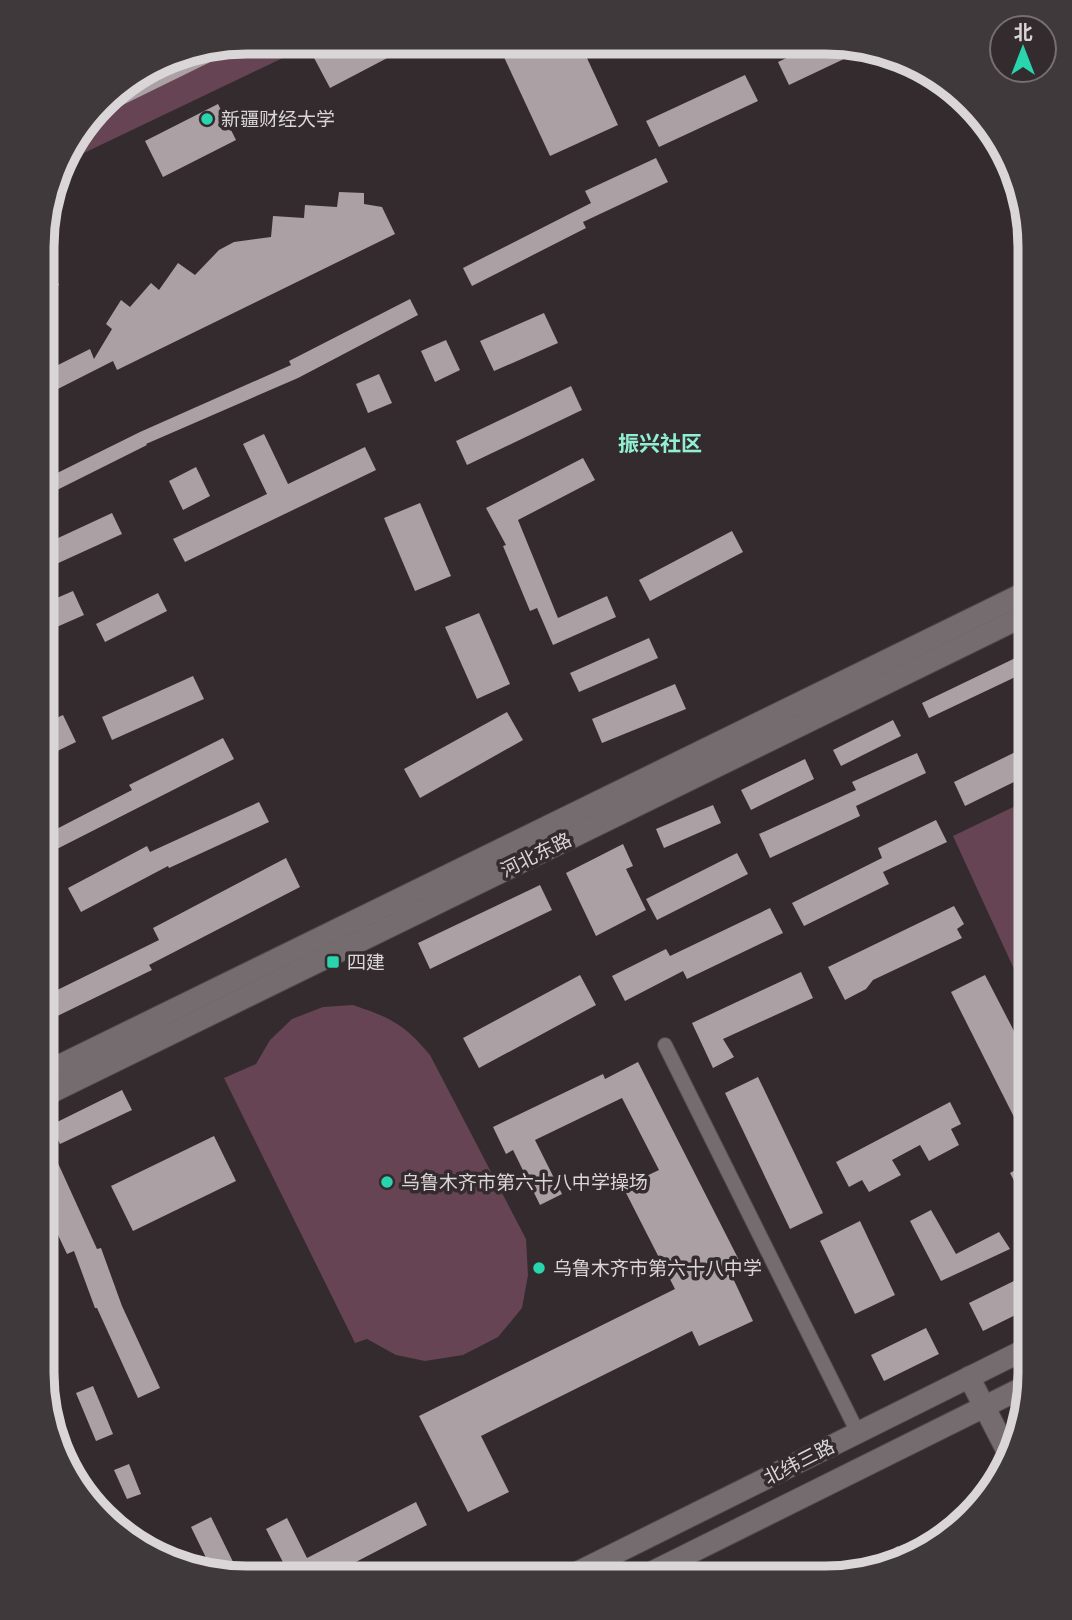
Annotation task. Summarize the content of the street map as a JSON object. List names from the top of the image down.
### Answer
{
  "streets": {
    "main road": ["河北东路", "北纬三路"]
  },
  "districts": ["振兴社区"],
  "places": {
    "other": ["新疆财经大学", "乌鲁木齐市第六十八中学操场", "乌鲁木齐市第六十八中学"],
    "transit": ["四建"]
  },
  "north": "top"
}
